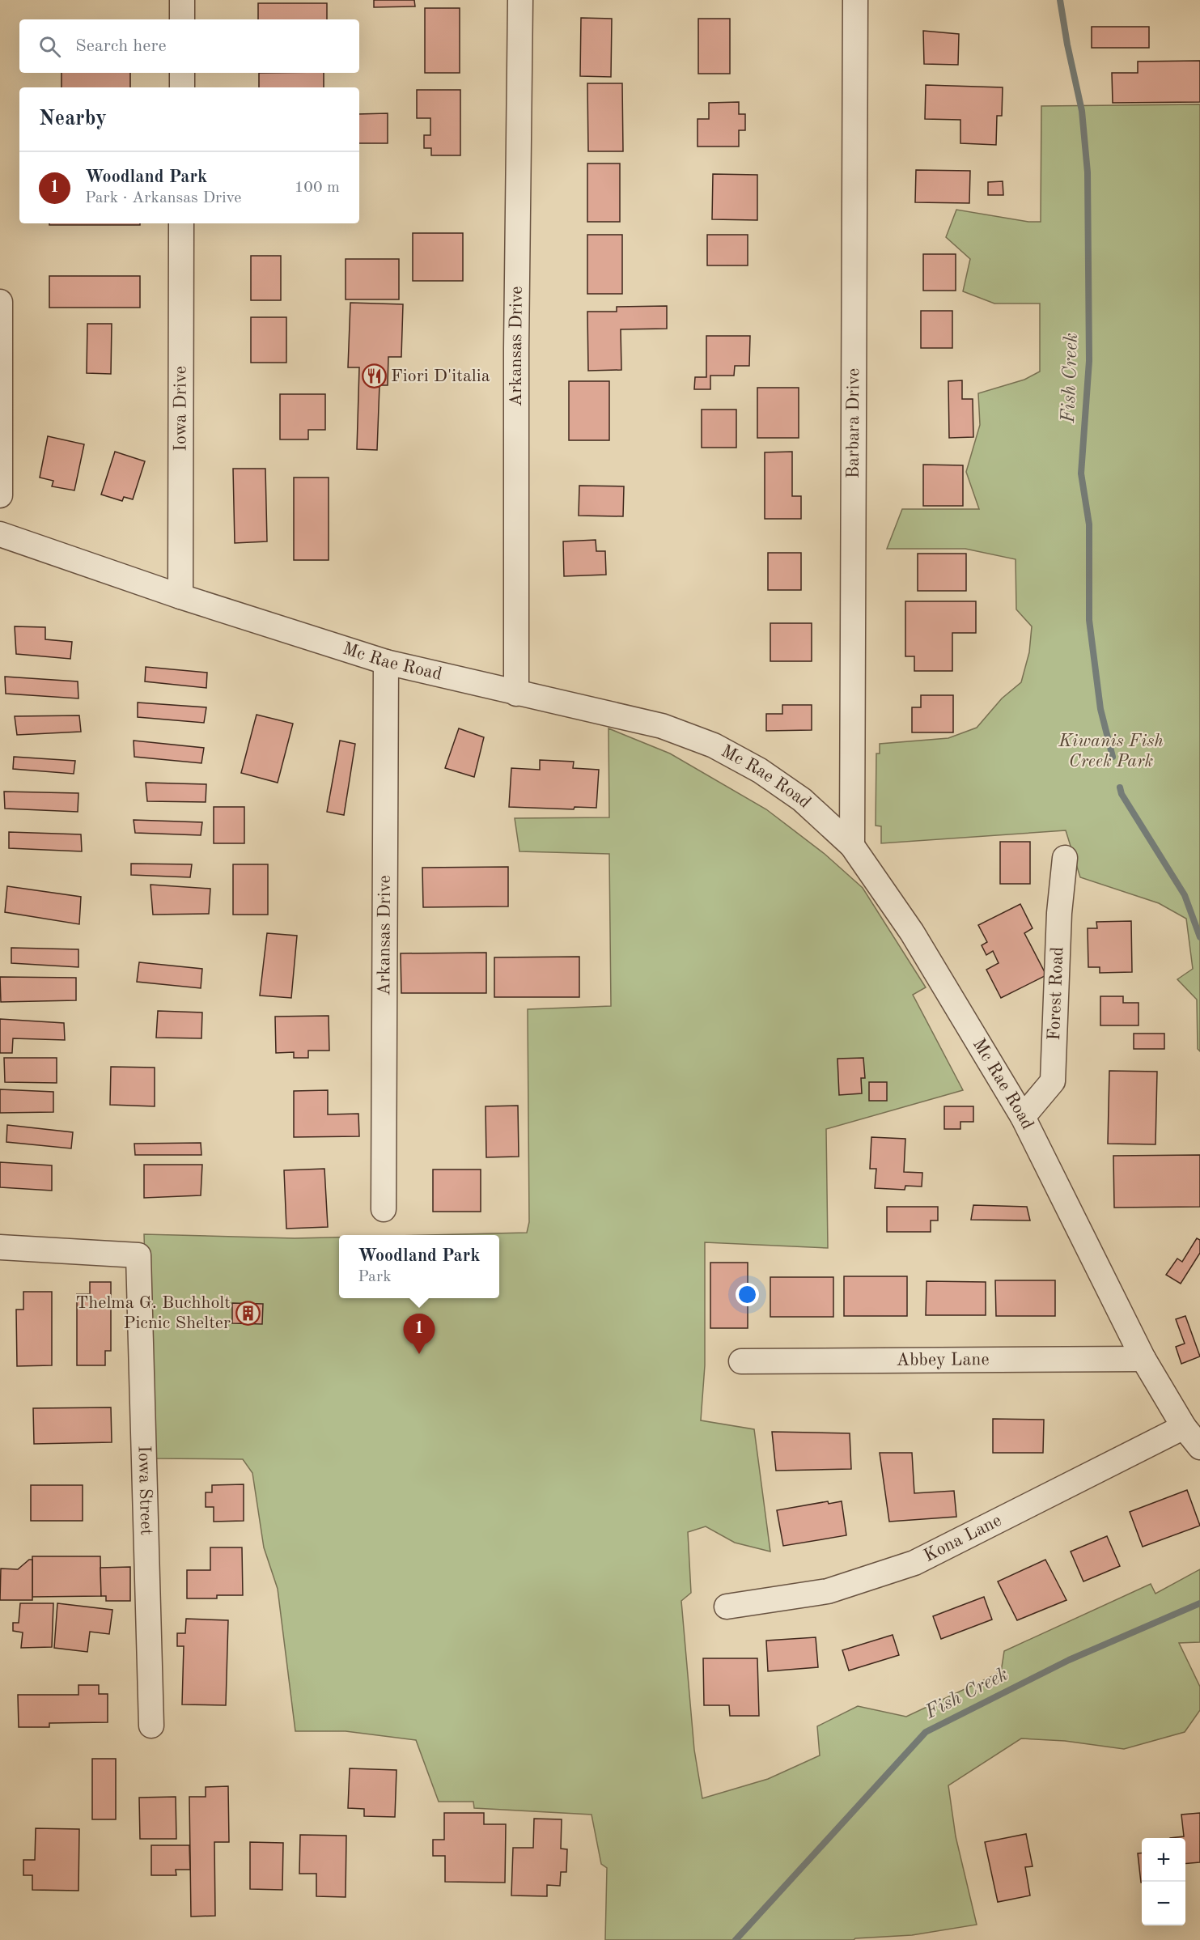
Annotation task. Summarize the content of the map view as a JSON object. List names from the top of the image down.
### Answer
{
  "streets": {
    "street": [
      "Arkansas Drive",
      "Iowa Drive",
      "Barbara Drive",
      "Mc Rae Road",
      "Forest Road",
      "Abbey Lane",
      "Iowa Street",
      "Kona Lane"
    ]
  },
  "crossings": [
    ["Arkansas Drive", "Mc Rae Road"],
    ["Iowa Drive", "Mc Rae Road"],
    ["Barbara Drive", "Mc Rae Road"],
    ["Mc Rae Road", "Forest Road"],
    ["Mc Rae Road", "Abbey Lane"],
    ["Mc Rae Road", "Kona Lane"]
  ],
  "water": ["Fish Creek"],
  "parks": ["Kiwanis Fish Creek Park"],
  "places": {
    "restaurant": ["Fiori D'italia"],
    "building": ["Thelma G. Buchholt Picnic Shelter"]
  },
  "page": {
    "search": "Search here",
    "heading": "Nearby",
    "list": [
      {
        "mark": "1",
        "name": "Woodland Park",
        "note": "Park · Arkansas Drive",
        "value": "100 m"
      }
    ],
    "popup": ["Woodland Park", "Park"],
    "pins": "1",
    "map_buttons": ["+", "−"]
  }
}
